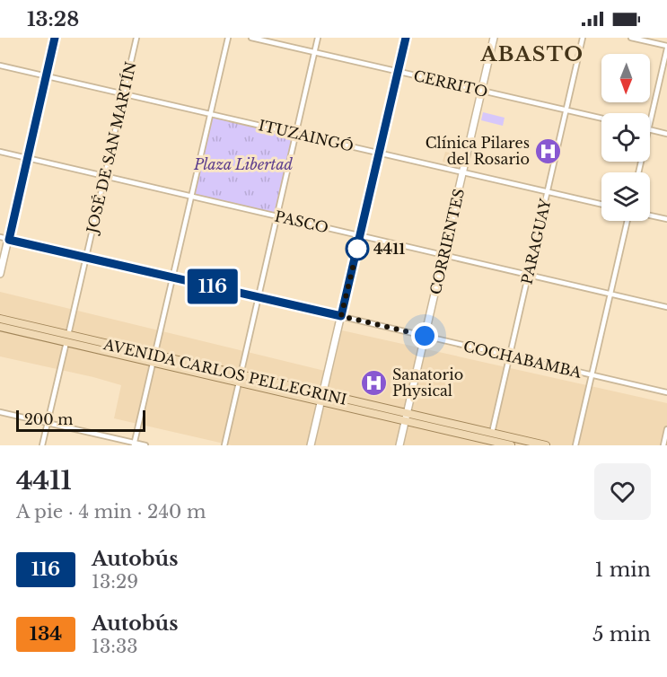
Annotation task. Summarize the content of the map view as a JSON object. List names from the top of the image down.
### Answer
{
  "streets": {
    "main road": ["CORRIENTES", "AVENIDA CARLOS PELLEGRINI"],
    "street": [
      "CERRITO",
      "ITUZAINGÓ",
      "JOSÉ DE SAN MARTÍN",
      "PASCO",
      "PARAGUAY",
      "COCHABAMBA"
    ]
  },
  "crossings": [
    ["CERRITO", "CORRIENTES"],
    ["CERRITO", "PARAGUAY"],
    ["ITUZAINGÓ", "JOSÉ DE SAN MARTÍN"],
    ["ITUZAINGÓ", "CORRIENTES"],
    ["ITUZAINGÓ", "PARAGUAY"],
    ["JOSÉ DE SAN MARTÍN", "PASCO"],
    ["JOSÉ DE SAN MARTÍN", "COCHABAMBA"],
    ["JOSÉ DE SAN MARTÍN", "AVENIDA CARLOS PELLEGRINI"],
    ["PASCO", "CORRIENTES"],
    ["PASCO", "PARAGUAY"],
    ["CORRIENTES", "COCHABAMBA"],
    ["CORRIENTES", "AVENIDA CARLOS PELLEGRINI"],
    ["PARAGUAY", "COCHABAMBA"],
    ["PARAGUAY", "AVENIDA CARLOS PELLEGRINI"]
  ],
  "districts": ["ABASTO"],
  "parks": ["Plaza Libertad"],
  "places": {
    "hospital": ["Clínica Pilares del Rosario", "Sanatorio Physical"],
    "other": ["4411"]
  },
  "lines": ["bus line 116"],
  "scale_bar": "200 m",
  "north": "bottom",
  "page": {
    "status": "13:28",
    "on_map": "116",
    "scale": "200 m",
    "heading": ["4411", "A pie · 4 min · 240 m"],
    "list": [
      {
        "mark": "116",
        "name": "Autobús",
        "note": "13:29",
        "value": "1 min"
      },
      {
        "mark": "134",
        "name": "Autobús",
        "note": "13:33",
        "value": "5 min"
      }
    ]
  }
}
